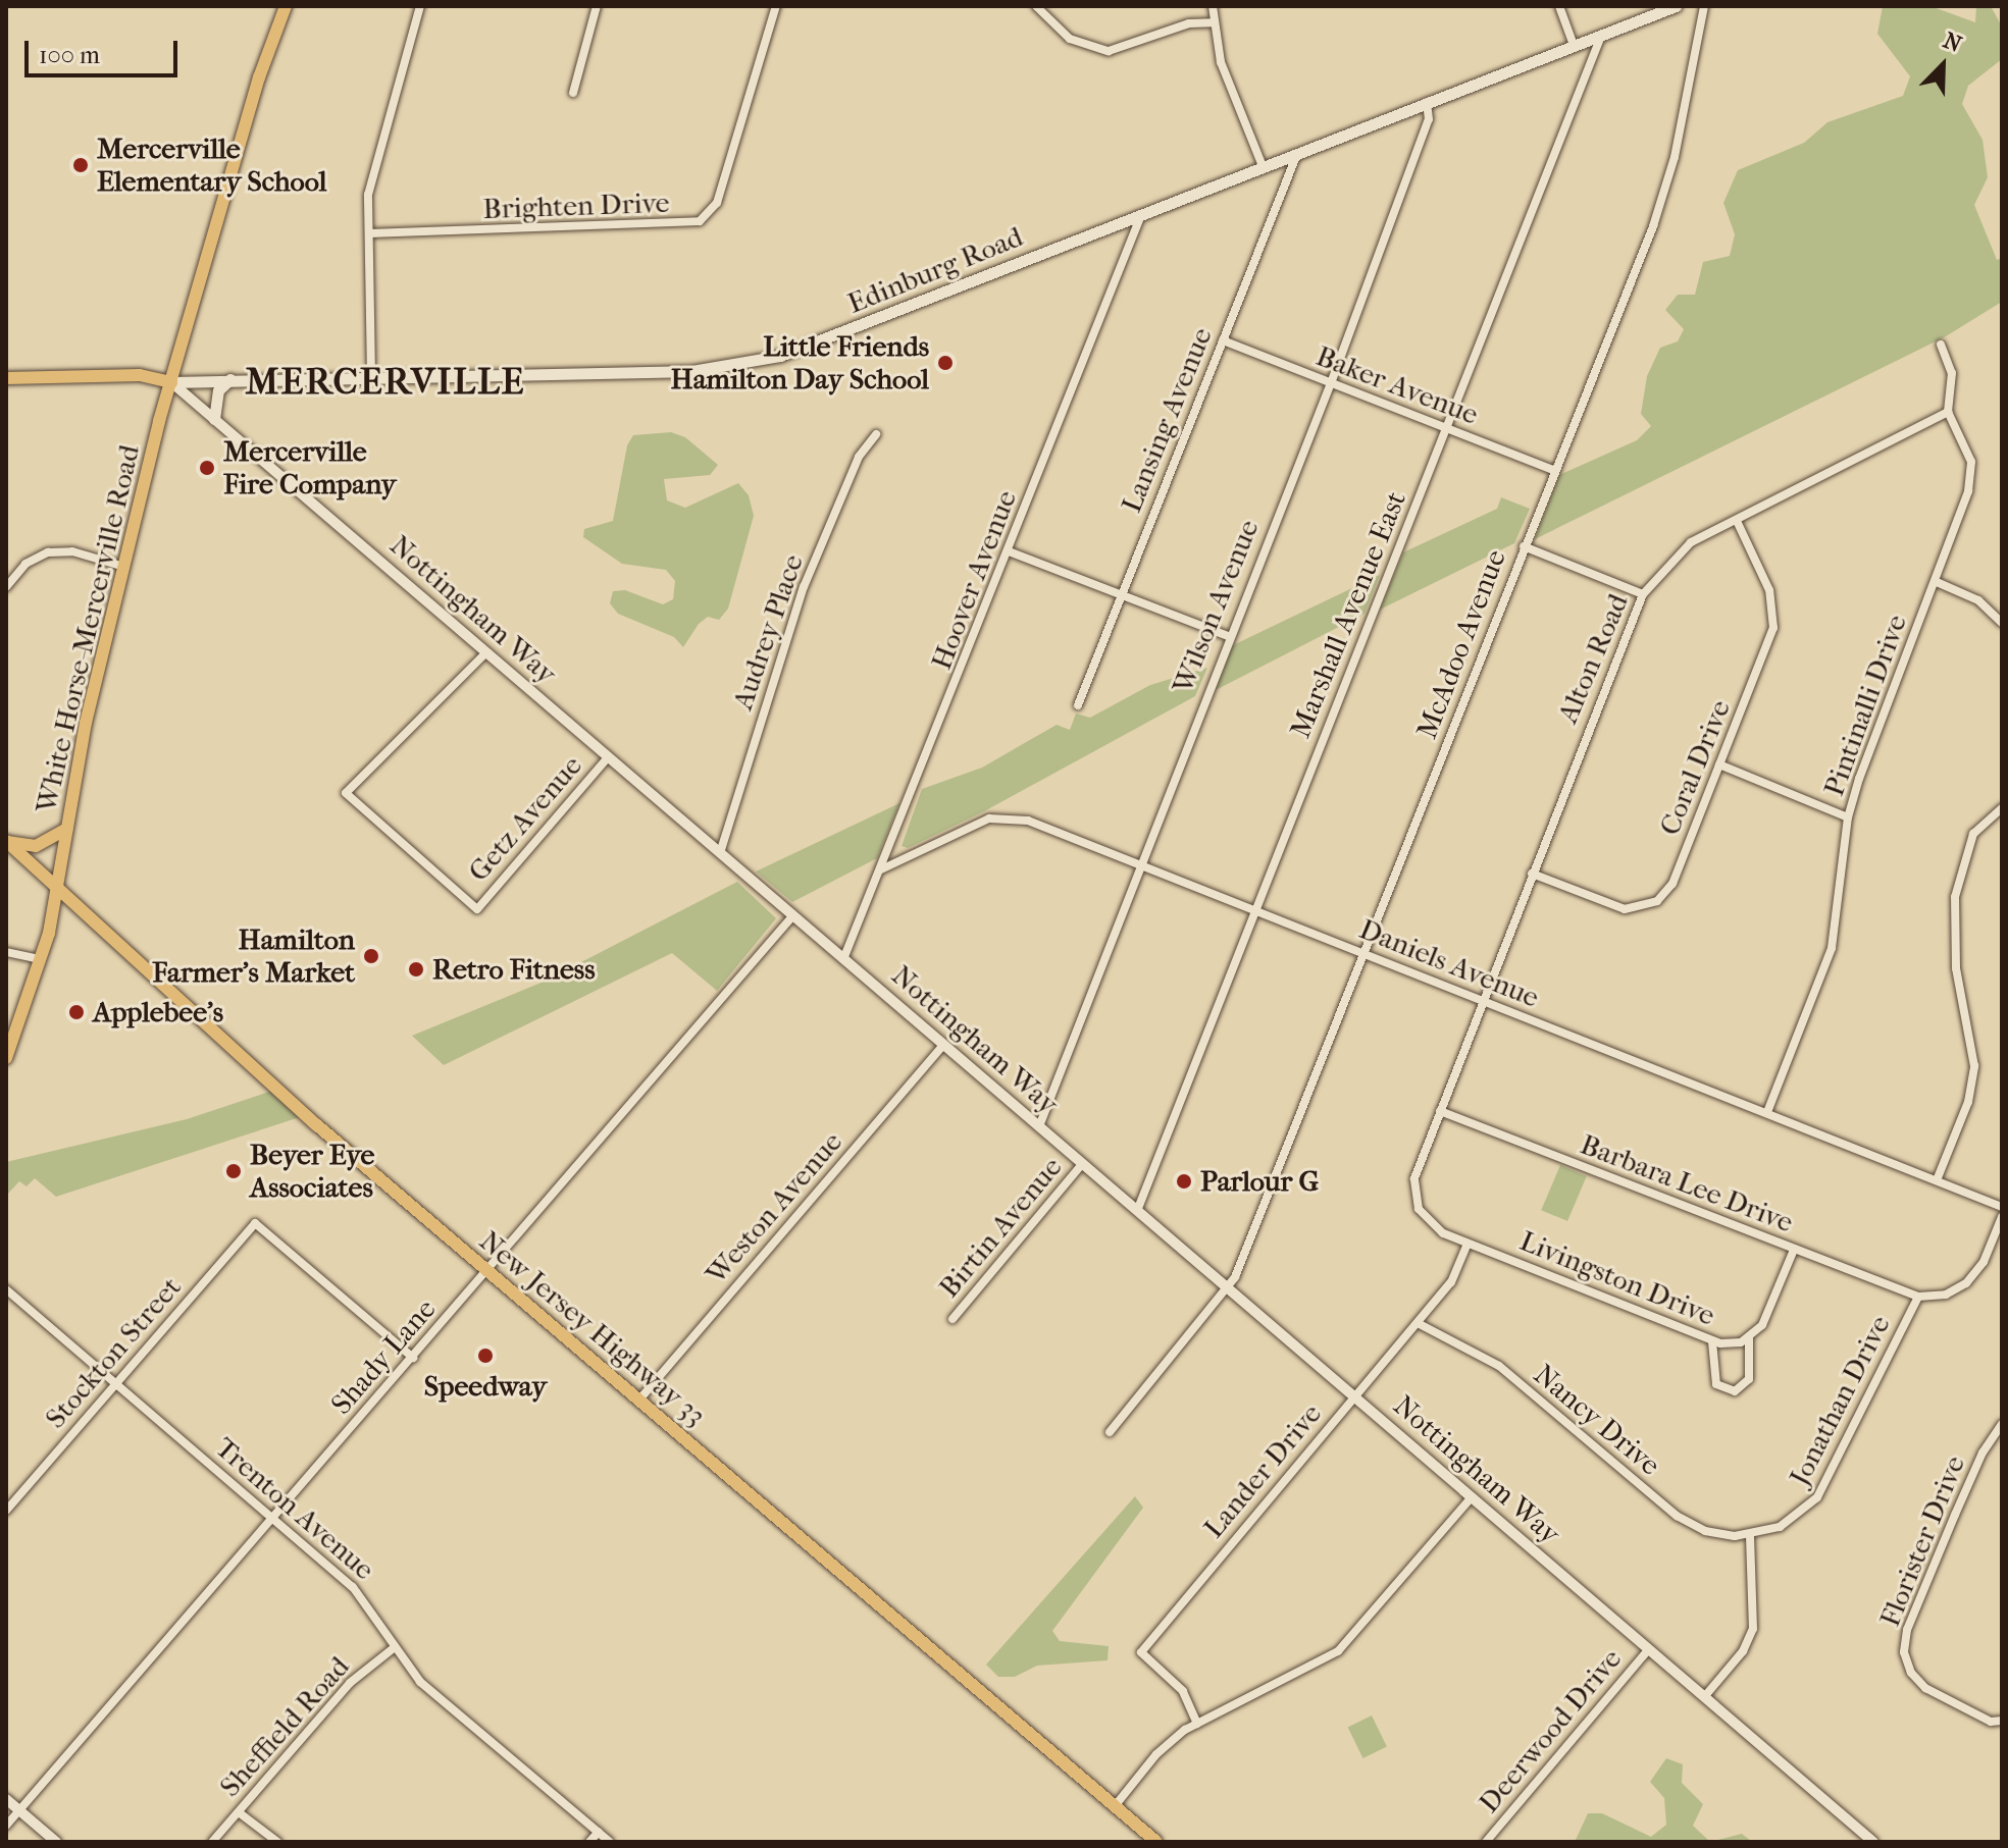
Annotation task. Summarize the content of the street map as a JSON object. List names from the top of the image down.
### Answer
{
  "streets": {
    "main road": ["Edinburg Road", "White Horse-Mercerville Road", "New Jersey Highway 33"],
    "street": [
      "Brighten Drive",
      "Baker Avenue",
      "Lansing Avenue",
      "Hoover Avenue",
      "Wilson Avenue",
      "Nottingham Way",
      "Marshall Avenue East",
      "Audrey Place",
      "McAdoo Avenue",
      "Alton Road",
      "Pintinalli Drive",
      "Coral Drive",
      "Getz Avenue",
      "Daniels Avenue",
      "Barbara Lee Drive",
      "Weston Avenue",
      "Birtin Avenue",
      "Livingston Drive",
      "Stockton Street",
      "Shady Lane",
      "Jonathan Drive",
      "Nancy Drive",
      "Lander Drive",
      "Trenton Avenue",
      "Florister Drive",
      "Sheffield Road",
      "Deerwood Drive"
    ]
  },
  "crossings": [
    ["Edinburg Road", "Lansing Avenue"],
    ["Edinburg Road", "Hoover Avenue"],
    ["Edinburg Road", "Wilson Avenue"],
    ["Edinburg Road", "Nottingham Way"],
    ["Edinburg Road", "Marshall Avenue East"],
    ["Edinburg Road", "White Horse-Mercerville Road"],
    ["Baker Avenue", "Lansing Avenue"],
    ["Baker Avenue", "Wilson Avenue"],
    ["Baker Avenue", "Marshall Avenue East"],
    ["Baker Avenue", "McAdoo Avenue"],
    ["Hoover Avenue", "Nottingham Way"],
    ["Hoover Avenue", "Daniels Avenue"],
    ["Wilson Avenue", "Nottingham Way"],
    ["Wilson Avenue", "Daniels Avenue"],
    ["Nottingham Way", "Marshall Avenue East"],
    ["Nottingham Way", "White Horse-Mercerville Road"],
    ["Nottingham Way", "Audrey Place"],
    ["Nottingham Way", "McAdoo Avenue"],
    ["Nottingham Way", "Getz Avenue"],
    ["Nottingham Way", "Weston Avenue"],
    ["Nottingham Way", "Birtin Avenue"],
    ["Nottingham Way", "Shady Lane"],
    ["Nottingham Way", "Lander Drive"],
    ["Nottingham Way", "Deerwood Drive"],
    ["Marshall Avenue East", "Daniels Avenue"],
    ["White Horse-Mercerville Road", "New Jersey Highway 33"],
    ["McAdoo Avenue", "Daniels Avenue"],
    ["Alton Road", "Pintinalli Drive"],
    ["Alton Road", "Coral Drive"],
    ["Alton Road", "Daniels Avenue"],
    ["Alton Road", "Barbara Lee Drive"],
    ["Alton Road", "Livingston Drive"],
    ["Pintinalli Drive", "Daniels Avenue"],
    ["Barbara Lee Drive", "Livingston Drive"],
    ["Barbara Lee Drive", "Jonathan Drive"],
    ["Weston Avenue", "New Jersey Highway 33"],
    ["Livingston Drive", "Lander Drive"],
    ["New Jersey Highway 33", "Shady Lane"],
    ["Stockton Street", "Shady Lane"],
    ["Stockton Street", "Trenton Avenue"],
    ["Shady Lane", "Trenton Avenue"],
    ["Jonathan Drive", "Nancy Drive"],
    ["Nancy Drive", "Lander Drive"],
    ["Trenton Avenue", "Sheffield Road"]
  ],
  "districts": ["MERCERVILLE"],
  "places": [
    "Mercerville Elementary School",
    "Little Friends Hamilton Day School",
    "Mercerville Fire Company",
    "Hamilton Farmer's Market",
    "Retro Fitness",
    "Applebee's",
    "Beyer Eye Associates",
    "Parlour G",
    "Speedway"
  ],
  "scale_bar": "100 m",
  "north": "top right"
}
